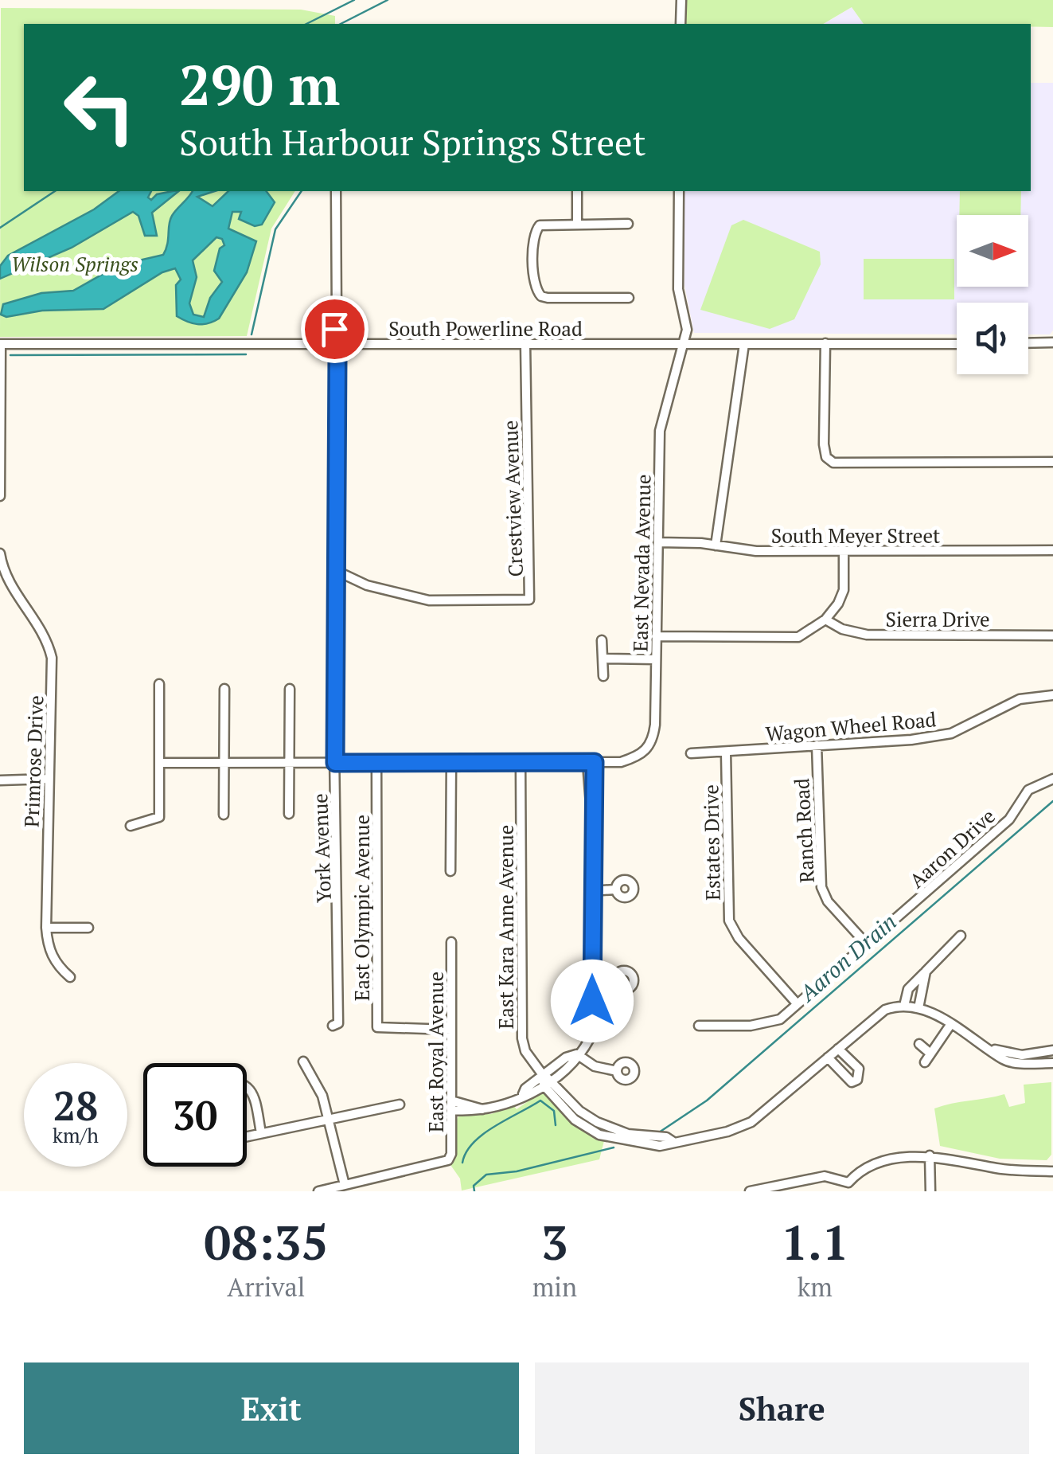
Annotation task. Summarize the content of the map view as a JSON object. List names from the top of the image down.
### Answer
{
  "streets": {
    "street": [
      "South Powerline Road",
      "Crestview Avenue",
      "South Meyer Street",
      "East Nevada Avenue",
      "Sierra Drive",
      "Wagon Wheel Road",
      "Primrose Drive",
      "Ranch Road",
      "Estates Drive",
      "York Avenue",
      "Aaron Drive",
      "East Olympic Avenue",
      "East Kara Anne Avenue",
      "East Royal Avenue"
    ]
  },
  "crossings": [
    ["South Powerline Road", "Crestview Avenue"],
    ["South Powerline Road", "East Nevada Avenue"],
    ["South Powerline Road", "York Avenue"],
    ["Crestview Avenue", "York Avenue"],
    ["South Meyer Street", "East Nevada Avenue"],
    ["Wagon Wheel Road", "Ranch Road"],
    ["Wagon Wheel Road", "Estates Drive"],
    ["Ranch Road", "Aaron Drive"],
    ["Estates Drive", "Aaron Drive"],
    ["East Olympic Avenue", "East Royal Avenue"]
  ],
  "water": ["Aaron Drain"],
  "parks": ["Wilson Springs"],
  "north": "right",
  "page": {
    "turn": ["290 m", "South Harbour Springs Street"],
    "speed": "28 km/h",
    "limit": "30",
    "eta": [
      "08:35",
      "Arrival",
      "3",
      "min",
      "1.1",
      "km"
    ],
    "buttons": ["Exit", "Share"]
  }
}
